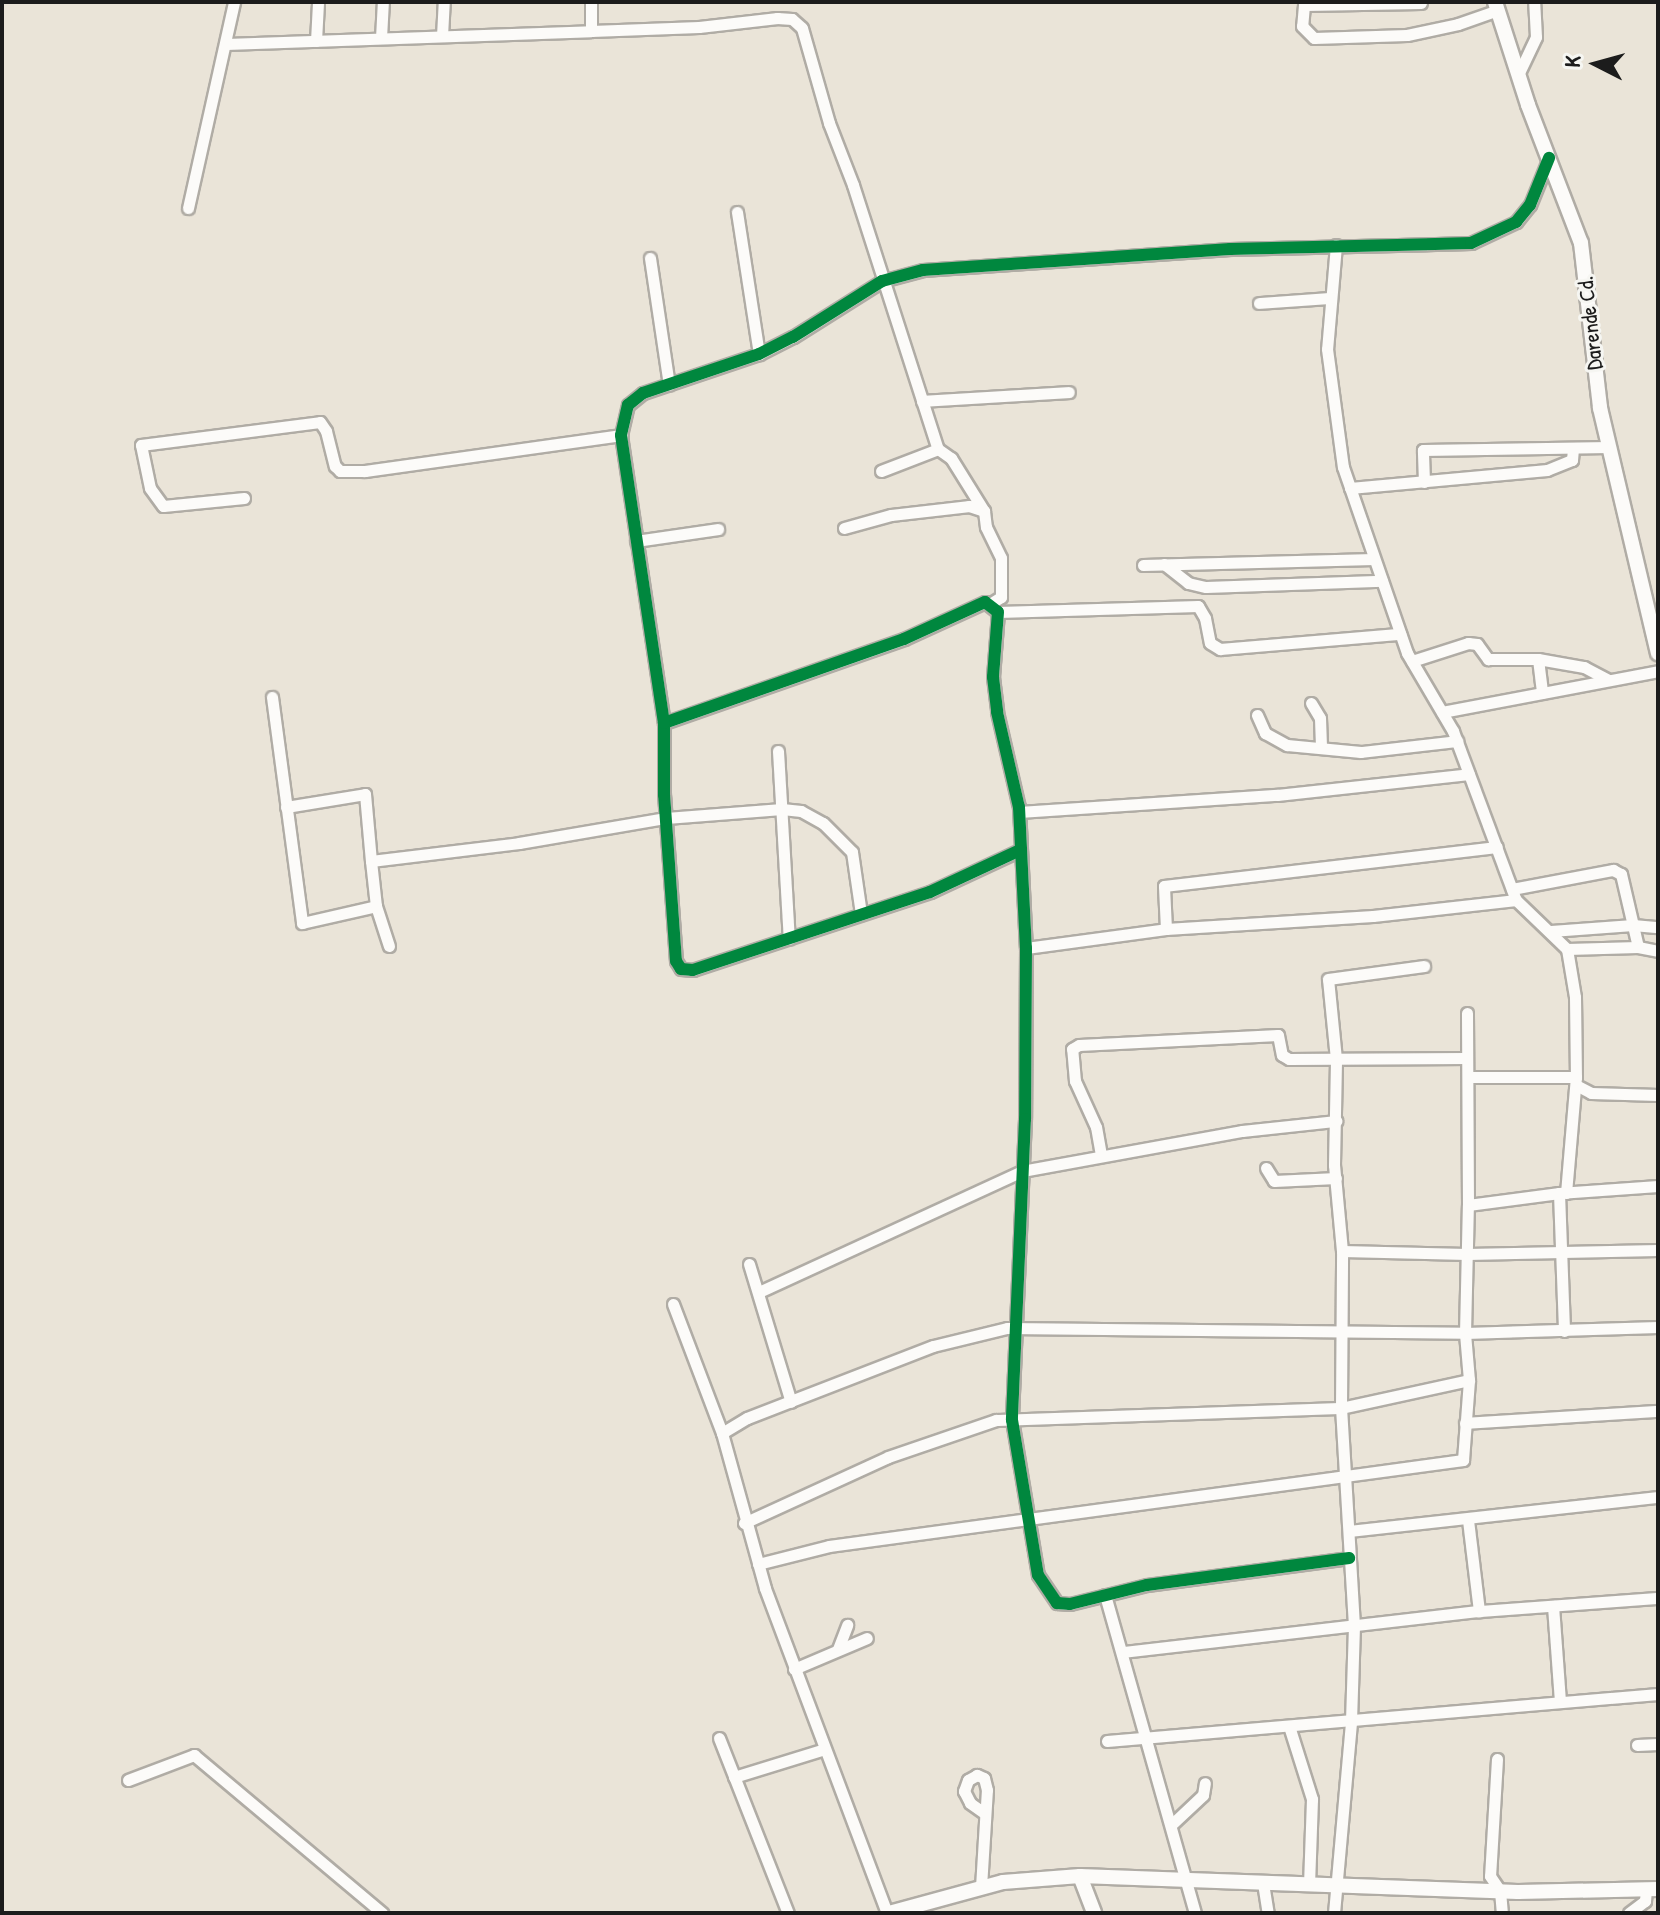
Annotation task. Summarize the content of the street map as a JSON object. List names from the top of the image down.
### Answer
{
  "streets": {
    "street": ["Darende Cd."]
  },
  "north": "left"
}
